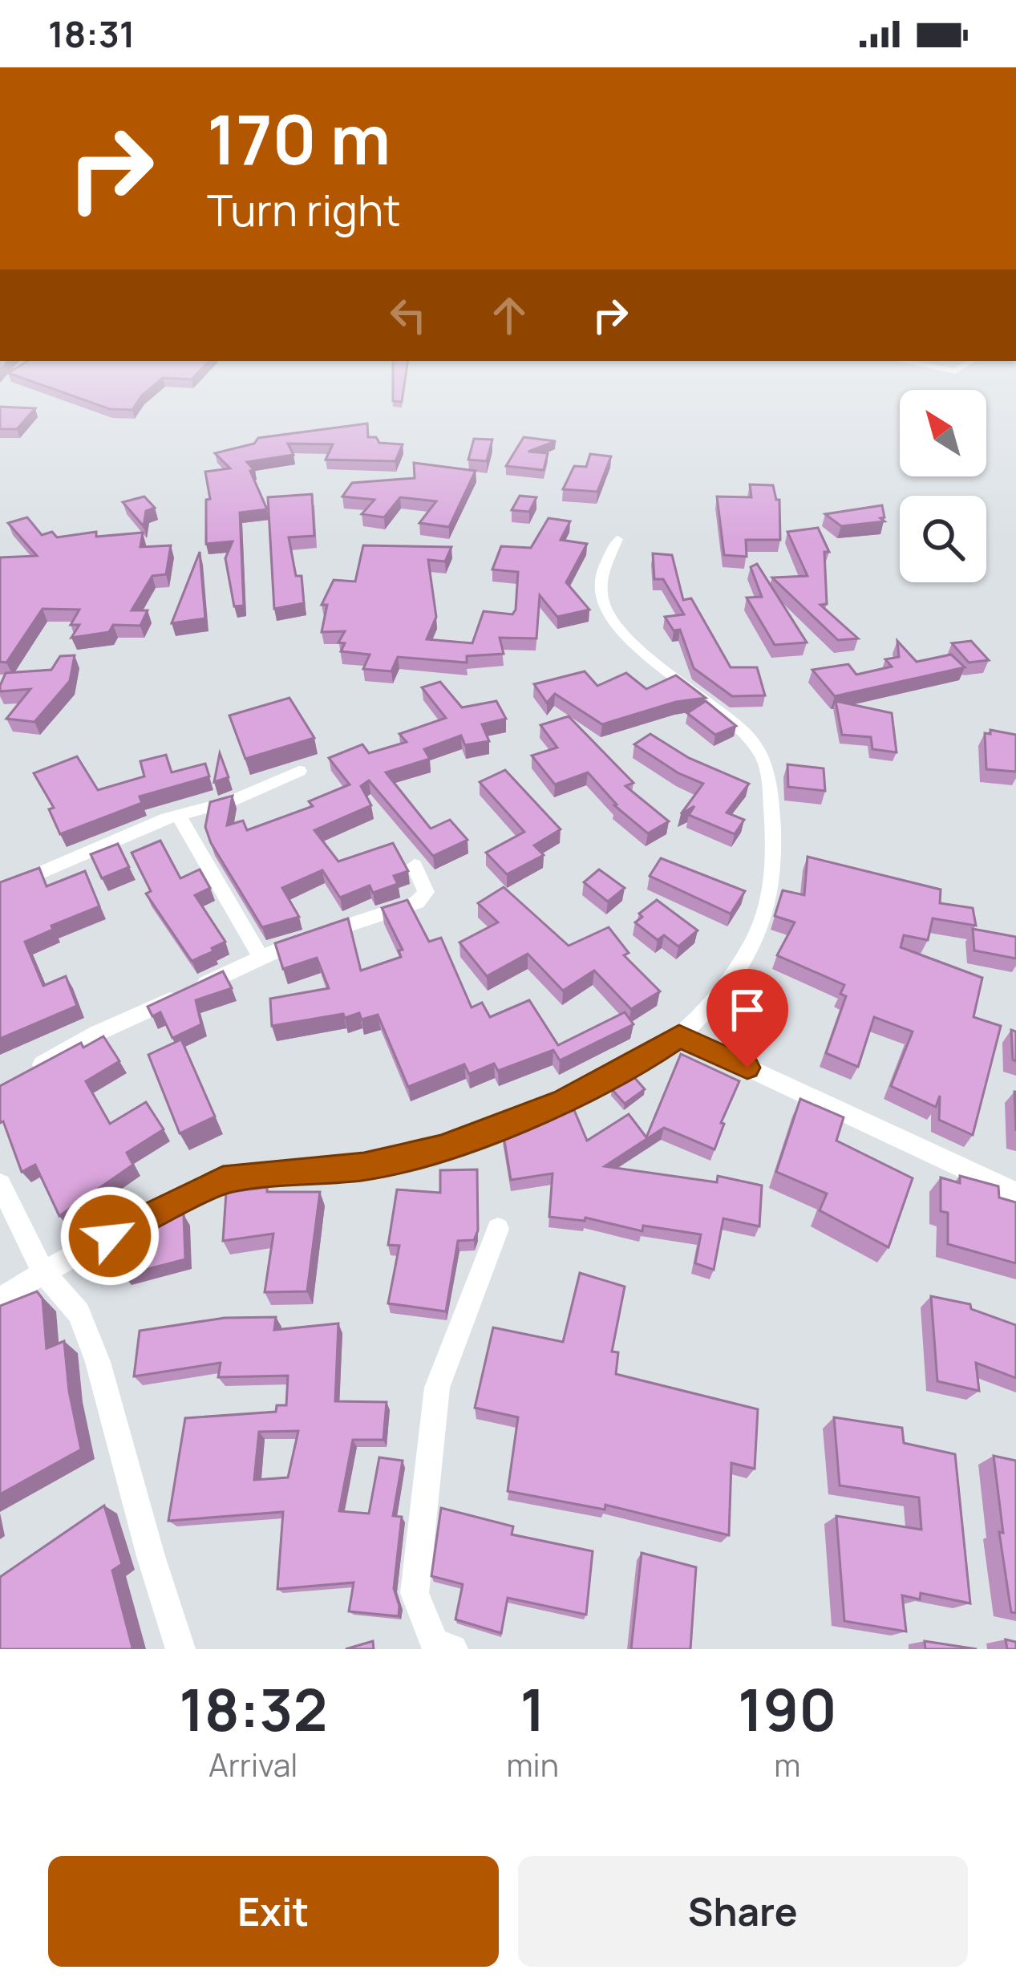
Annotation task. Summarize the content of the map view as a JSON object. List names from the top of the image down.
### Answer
{
  "north": "top left",
  "page": {
    "status": "18:31",
    "turn": ["170 m", "Turn right"],
    "eta": [
      "18:32",
      "Arrival",
      "1",
      "min",
      "190",
      "m"
    ],
    "buttons": ["Exit", "Share"]
  }
}
